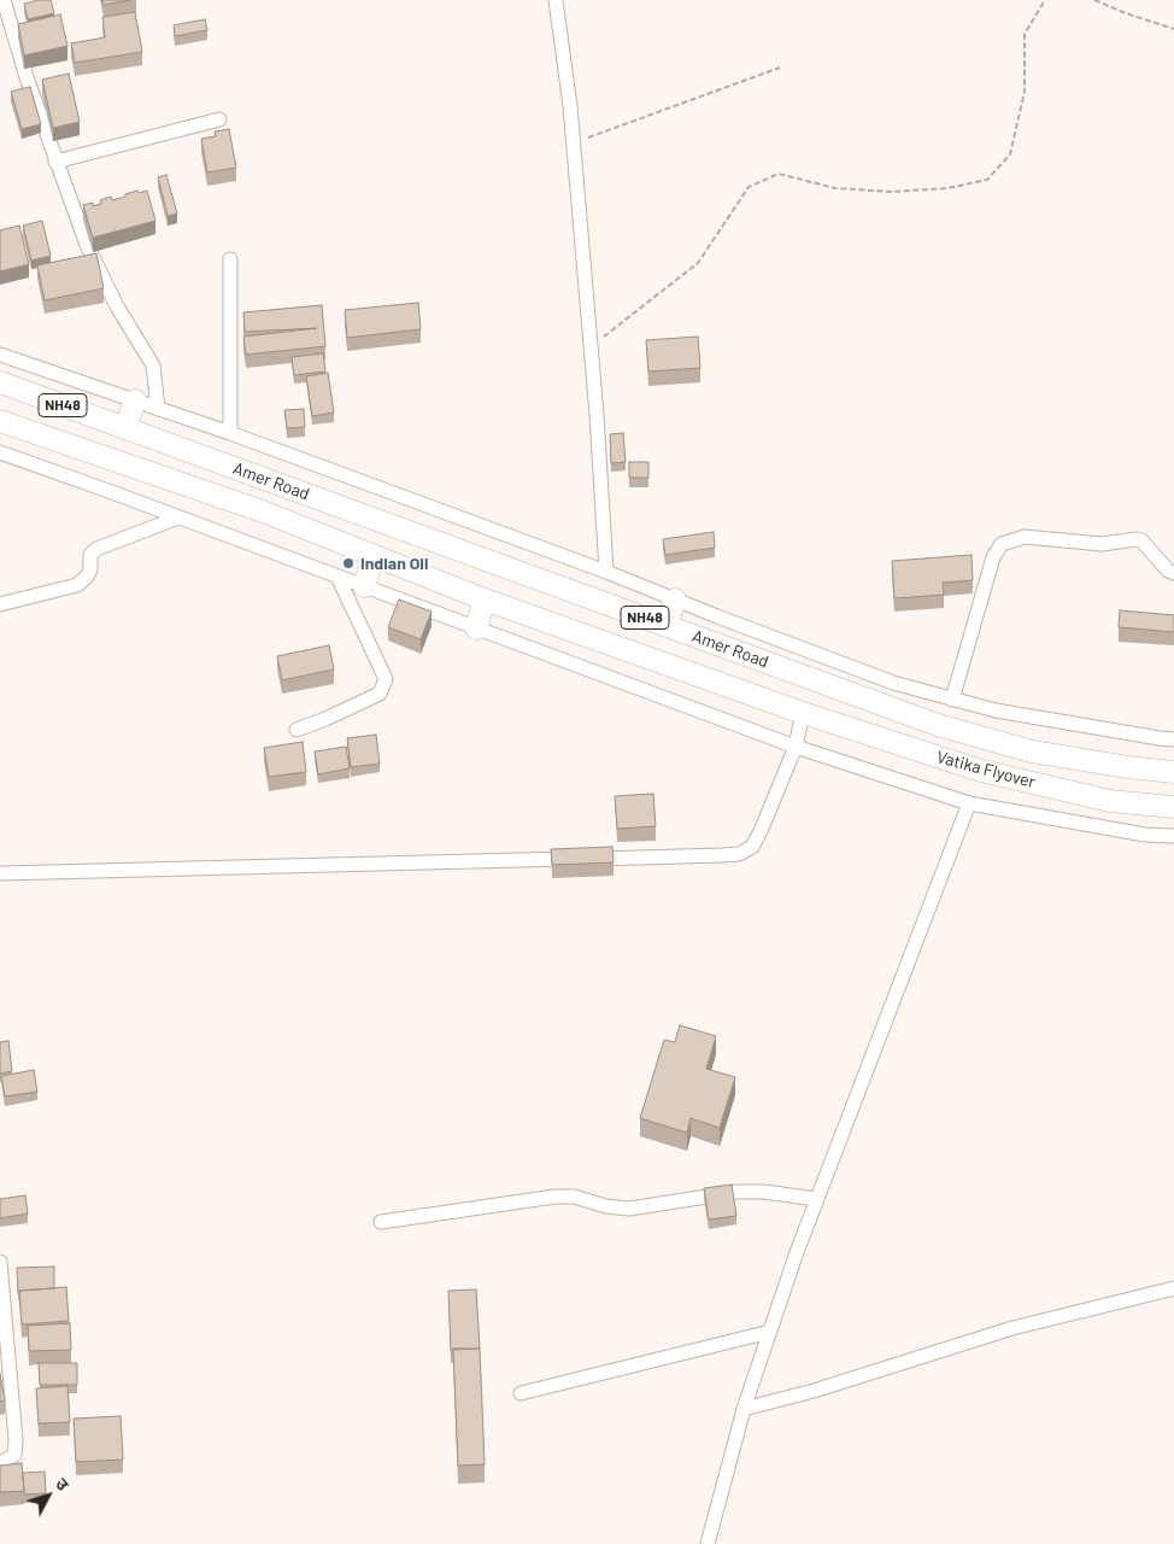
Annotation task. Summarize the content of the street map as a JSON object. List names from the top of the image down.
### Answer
{
  "streets": {
    "highway": ["NH48", "Amer Road", "Vatika Flyover"]
  },
  "crossings": [
    ["NH48", "Amer Road"],
    ["NH48", "Vatika Flyover"]
  ],
  "places": ["Indian Oil"],
  "north": "top right"
}
